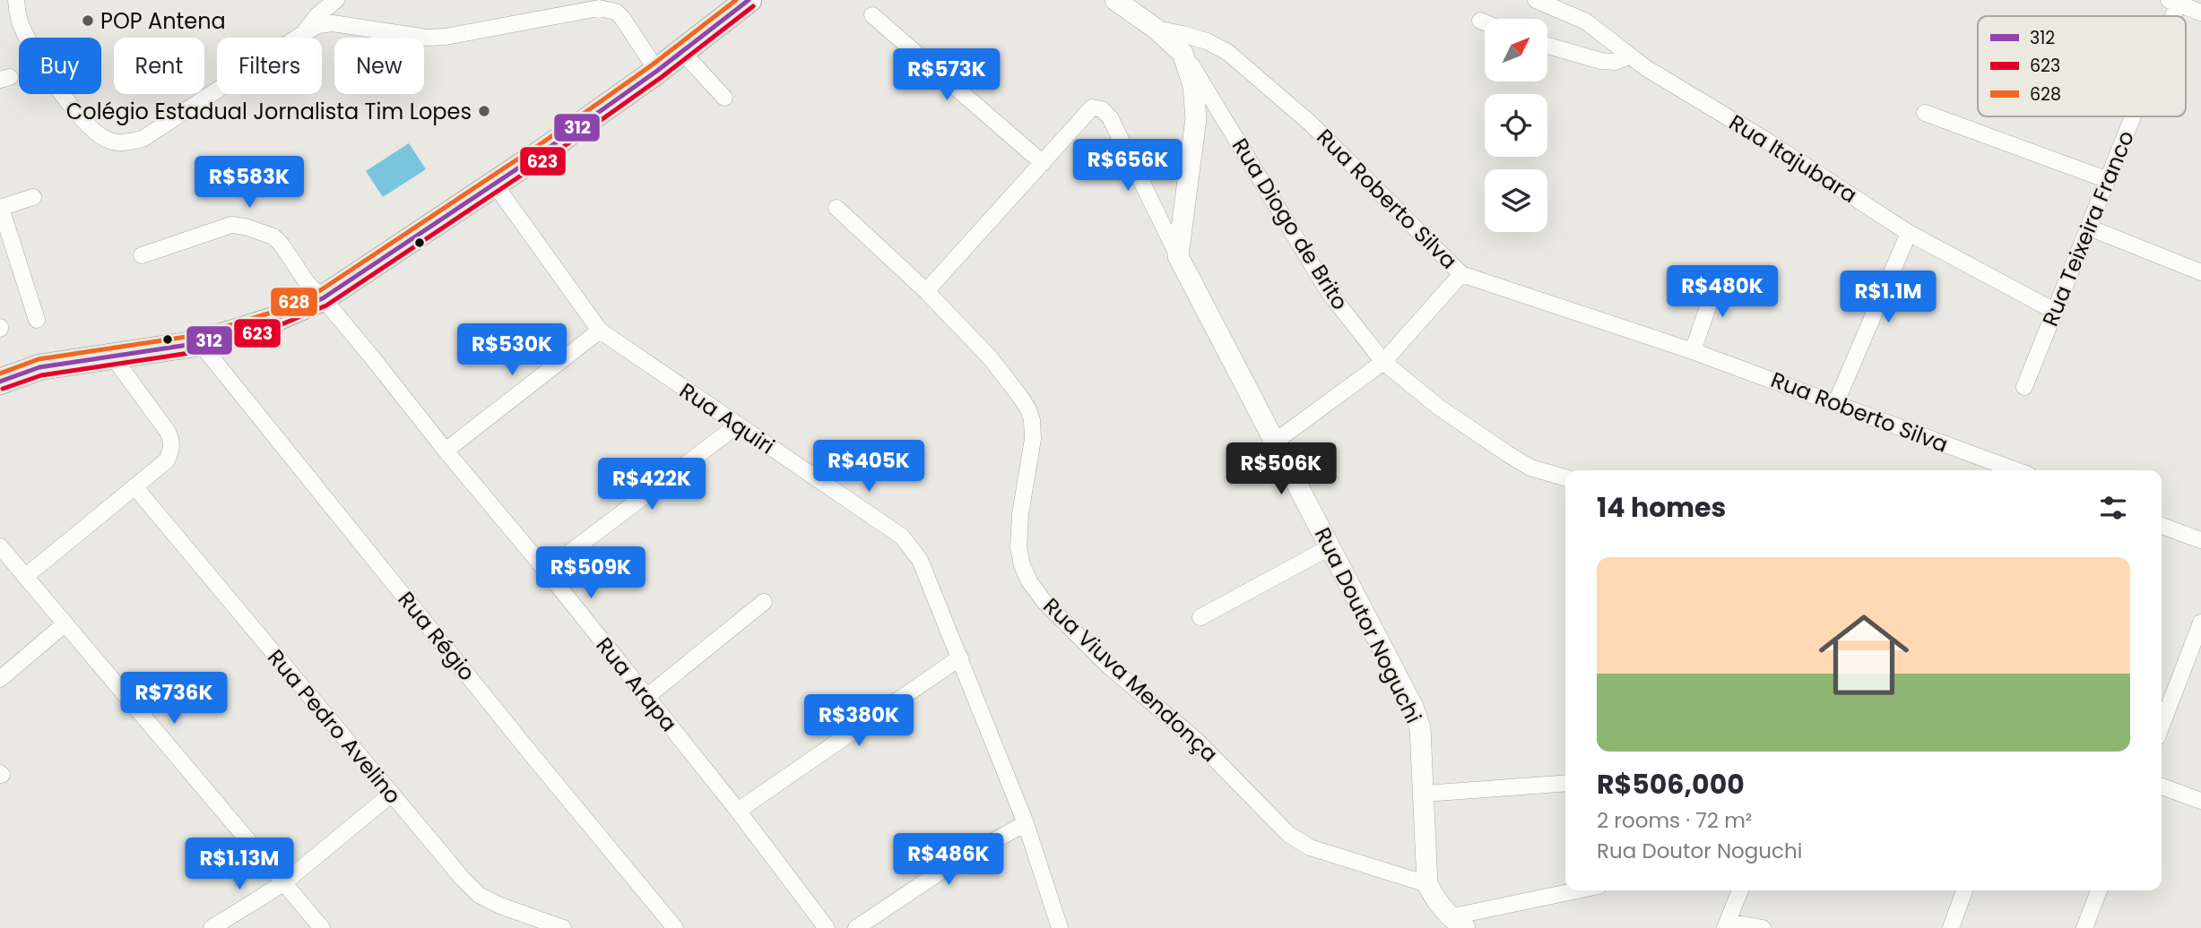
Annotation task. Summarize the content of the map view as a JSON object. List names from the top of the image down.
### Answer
{
  "streets": {
    "street": [
      "Rua Itajubara",
      "Rua Roberto Silva",
      "Rua Diogo de Brito",
      "Rua Teixeira Franco",
      "Rua Aquiri",
      "Rua Doutor Noguchi",
      "Rua Régio",
      "Rua Viuva Mendonça",
      "Rua Arapa",
      "Rua Pedro Avelino"
    ]
  },
  "crossings": [
    ["Rua Itajubara", "Rua Teixeira Franco"],
    ["Rua Doutor Noguchi", "Rua Viuva Mendonça"]
  ],
  "places": ["POP Antena", "Colégio Estadual Jornalista Tim Lopes"],
  "lines": ["transit line 312", "transit line 628", "transit line 623"],
  "legend": ["312", "623", "628"],
  "north": "top right",
  "page": {
    "chip": [
      "Buy",
      "Rent",
      "Filters",
      "New"
    ],
    "price": [
      "R$573K",
      "R$656K",
      "R$583K",
      "R$480K",
      "R$1.1M",
      "R$530K",
      "R$405K",
      "R$506K",
      "R$422K",
      "R$509K",
      "R$736K",
      "R$380K",
      "R$486K",
      "R$1.13M"
    ],
    "heading": "14 homes",
    "list": [
      {
        "name": "R$506,000",
        "note": "2 rooms · 72 m² · Rua Doutor Noguchi"
      }
    ]
  }
}
